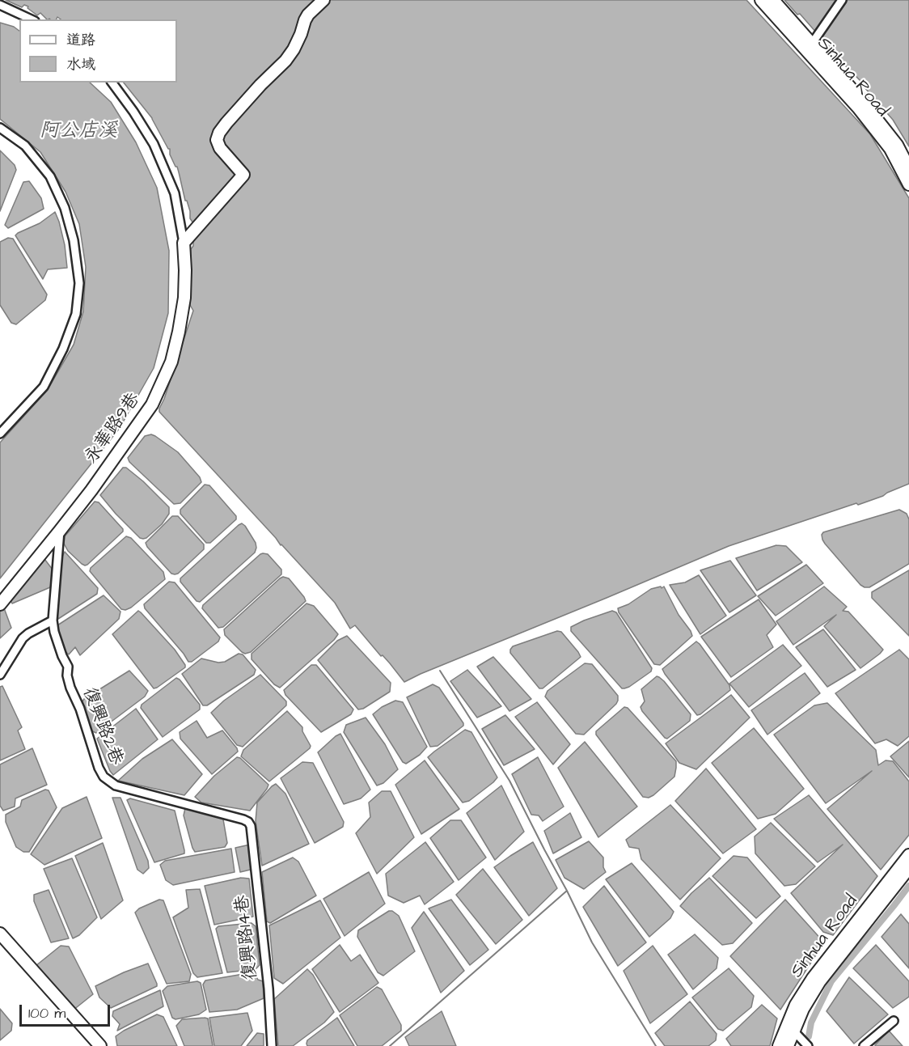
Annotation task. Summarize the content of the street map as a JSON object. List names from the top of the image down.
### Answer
{
  "streets": {
    "street": [
      "Sinhua Road",
      "永華路9巷",
      "復興路2巷",
      "復興路14巷"
    ]
  },
  "crossings": [
    ["永華路9巷", "復興路2巷"],
    ["復興路2巷", "復興路14巷"]
  ],
  "water": ["阿公店溪"],
  "legend": ["道路", "水域"],
  "scale_bar": "100 m"
}
